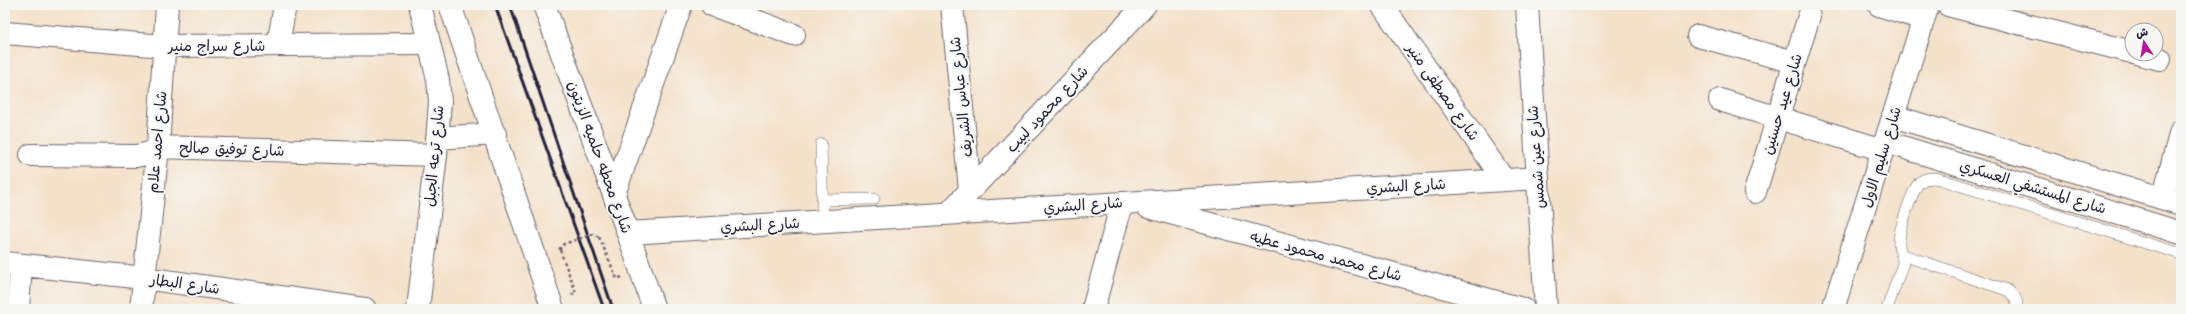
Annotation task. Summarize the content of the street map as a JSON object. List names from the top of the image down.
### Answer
{
  "streets": {
    "street": [
      "شارع سراج منير",
      "شارع مصطفى منير",
      "شارع عباس الشريف",
      "شارع عيد حسنين",
      "شارع محمود لبيب",
      "شارع احمد علام",
      "شارع توفيق صالح",
      "شارع ترعه الجبل",
      "شارع محطه حلميه الزيتون",
      "شارع عين شمس",
      "شارع سليم الاول",
      "شارع البشري",
      "شارع المستشفي العسكري",
      "شارع محمد محمود عطيه",
      "شارع البطار"
    ]
  },
  "crossings": [
    ["شارع سراج منير", "شارع احمد علام"],
    ["شارع سراج منير", "شارع ترعه الجبل"],
    ["شارع مصطفى منير", "شارع البشري"],
    ["شارع عباس الشريف", "شارع محمود لبيب"],
    ["شارع عيد حسنين", "شارع المستشفي العسكري"],
    ["شارع محمود لبيب", "شارع البشري"],
    ["شارع احمد علام", "شارع توفيق صالح"],
    ["شارع احمد علام", "شارع البطار"],
    ["شارع توفيق صالح", "شارع ترعه الجبل"],
    ["شارع محطه حلميه الزيتون", "شارع البشري"],
    ["شارع عين شمس", "شارع البشري"],
    ["شارع سليم الاول", "شارع المستشفي العسكري"],
    ["شارع البشري", "شارع محمد محمود عطيه"]
  ],
  "north": "top"
}
